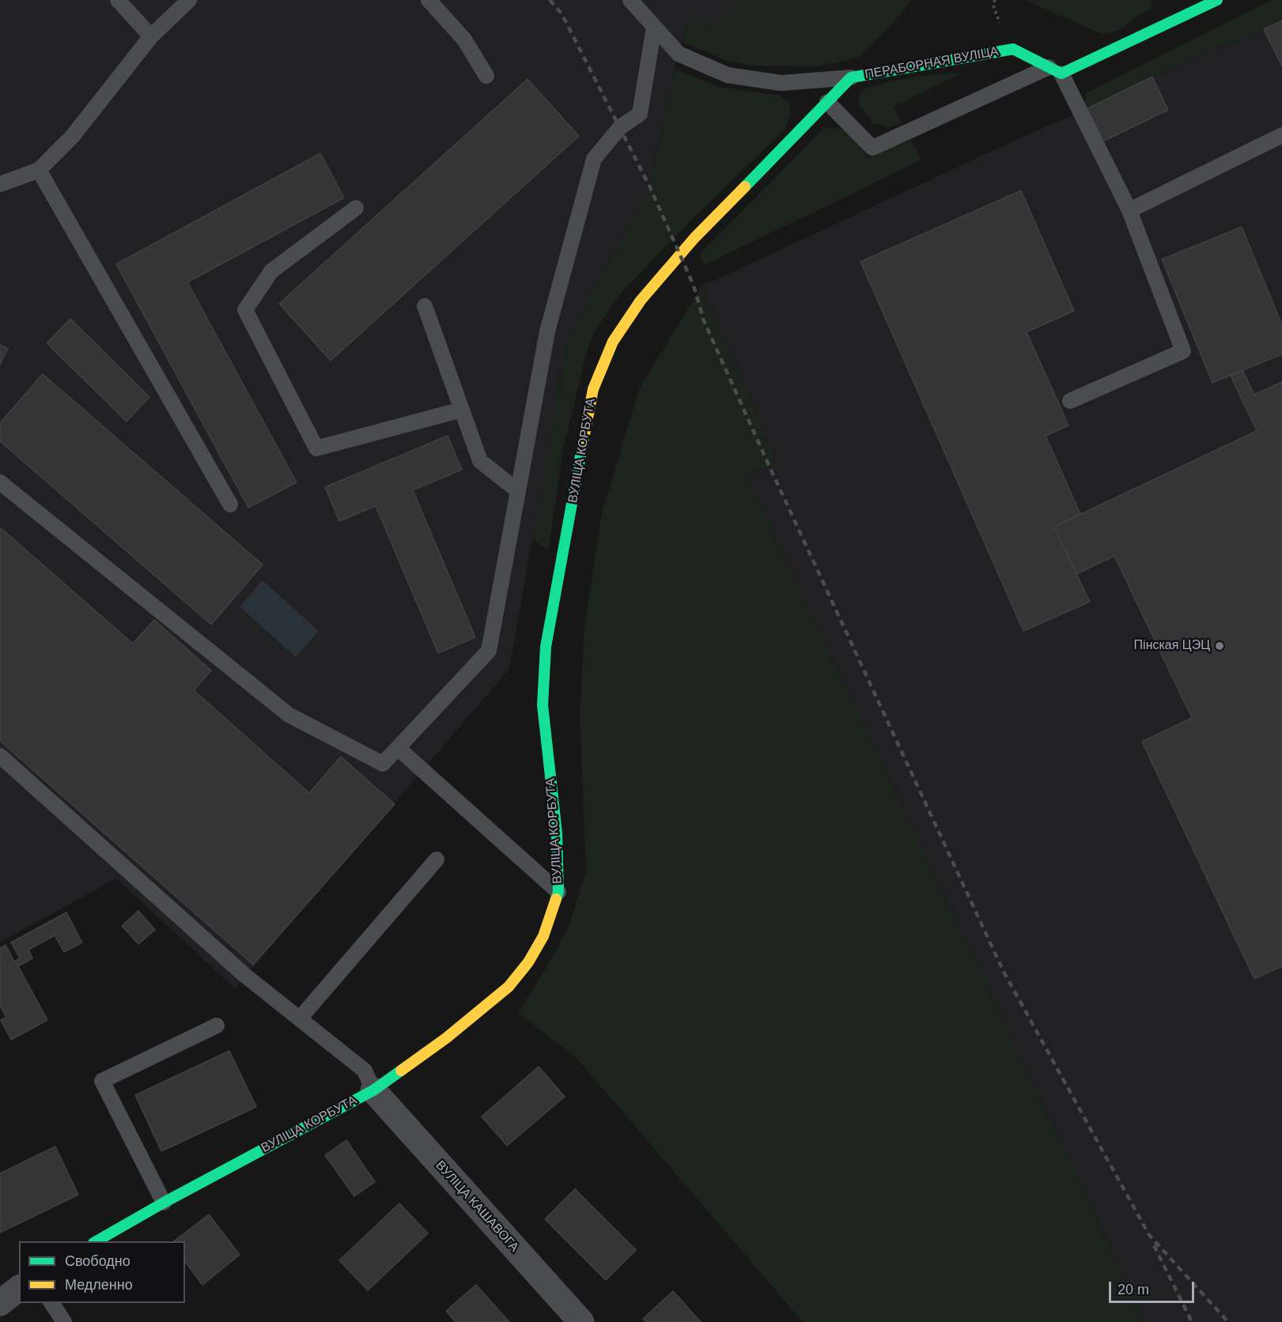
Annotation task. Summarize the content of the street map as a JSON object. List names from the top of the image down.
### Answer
{
  "streets": {
    "street": ["ПЕРАБОРНАЯ ВУЛІЦА", "ВУЛІЦА КОРБУТА", "ВУЛІЦА КАШАВОГА"]
  },
  "crossings": [
    ["ПЕРАБОРНАЯ ВУЛІЦА", "ВУЛІЦА КОРБУТА"],
    ["ВУЛІЦА КОРБУТА", "ВУЛІЦА КАШАВОГА"]
  ],
  "places": ["Пінская ЦЭЦ"],
  "legend": ["Свободно", "Медленно"],
  "scale_bar": "20 m"
}
